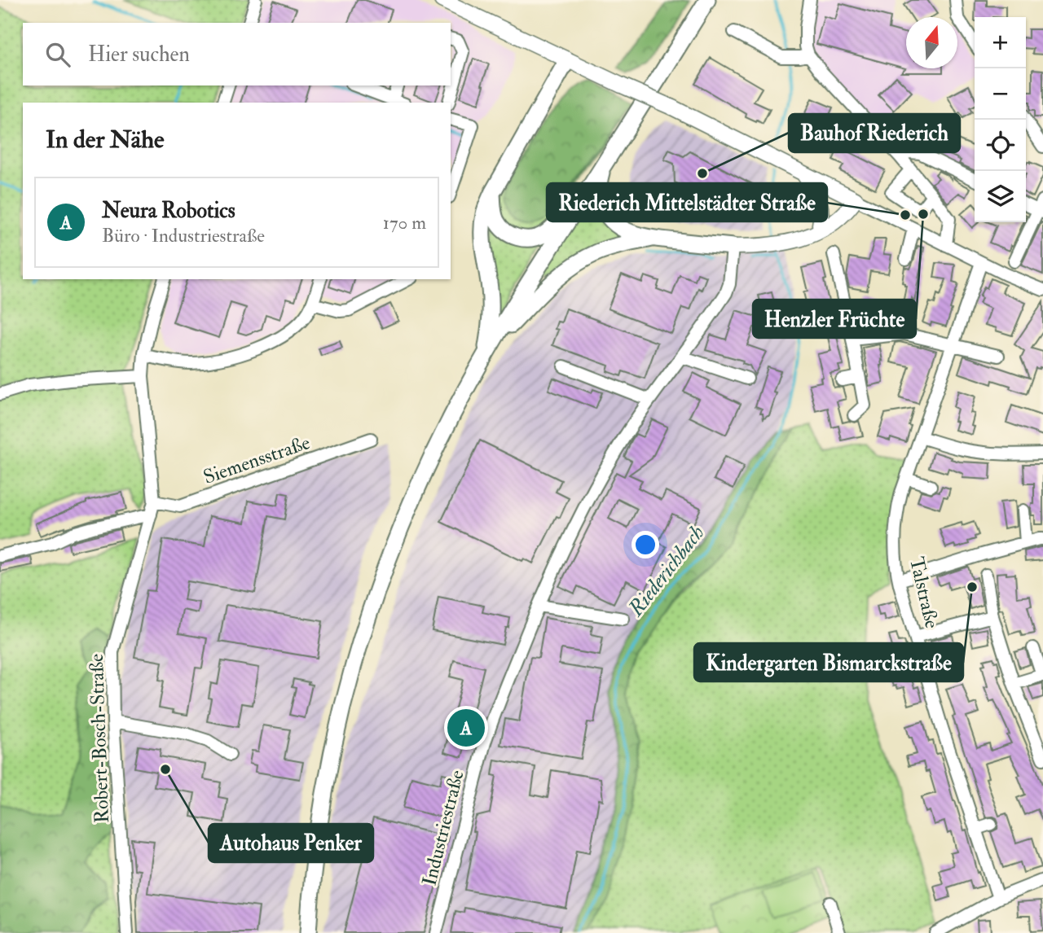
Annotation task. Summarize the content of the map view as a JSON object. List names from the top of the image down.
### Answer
{
  "streets": {
    "street": [
      "Siemensstraße",
      "Talstraße",
      "Robert-Bosch-Straße",
      "Industriestraße"
    ]
  },
  "crossings": [
    ["Siemensstraße", "Robert-Bosch-Straße"]
  ],
  "water": ["Riederichbach"],
  "places": [
    "Bauhof Riederich",
    "Henzler Früchte",
    "Riederich Mittelstädter Straße",
    "Kindergarten Bismarckstraße",
    "Autohaus Penker"
  ],
  "north": "top",
  "page": {
    "map_buttons": ["+", "−"],
    "search": "Hier suchen",
    "heading": "In der Nähe",
    "list": [
      {
        "mark": "A",
        "name": "Neura Robotics",
        "note": "Büro · Industriestraße",
        "value": "170 m"
      }
    ],
    "pins": "A"
  }
}
